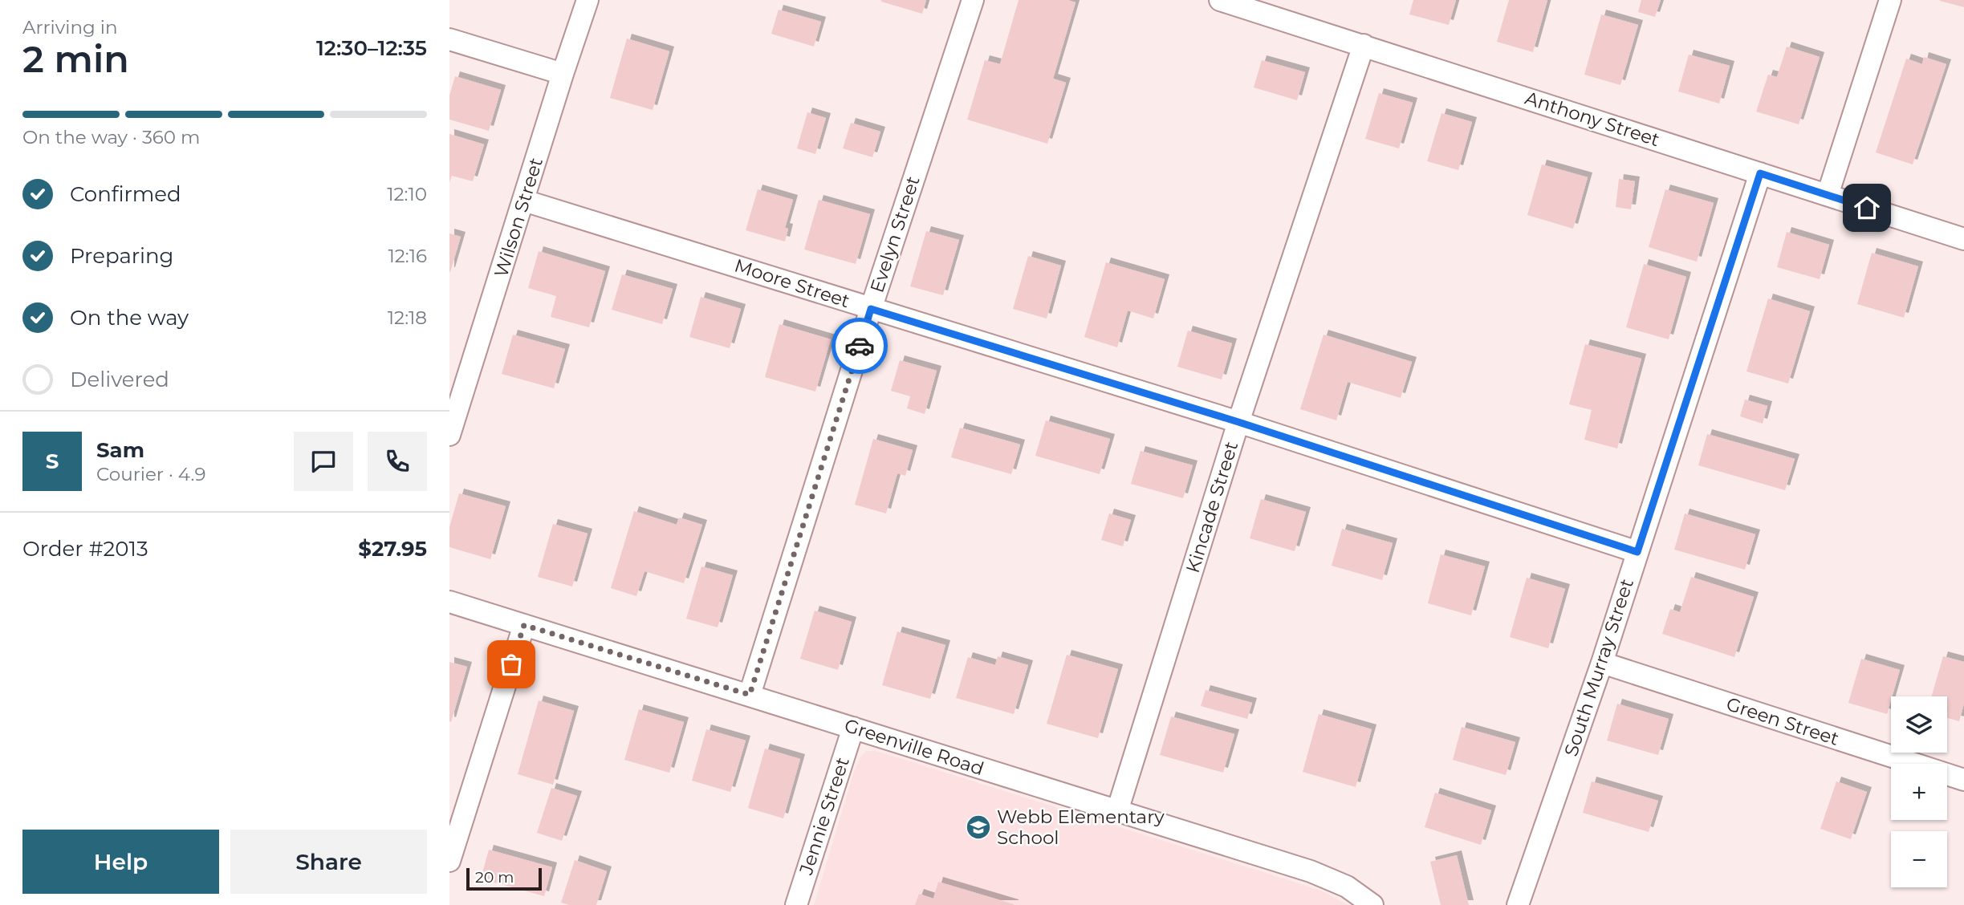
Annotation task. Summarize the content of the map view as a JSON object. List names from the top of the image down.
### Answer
{
  "streets": {
    "street": [
      "Anthony Street",
      "Wilson Street",
      "Evelyn Street",
      "Moore Street",
      "Kincade Street",
      "South Murray Street",
      "Green Street",
      "Greenville Road",
      "Jennie Street"
    ]
  },
  "crossings": [
    ["Anthony Street", "Kincade Street"],
    ["Anthony Street", "South Murray Street"],
    ["Wilson Street", "Moore Street"],
    ["Evelyn Street", "Moore Street"],
    ["Evelyn Street", "Greenville Road"],
    ["Moore Street", "Kincade Street"],
    ["Moore Street", "South Murray Street"],
    ["Kincade Street", "Greenville Road"],
    ["South Murray Street", "Green Street"],
    ["Greenville Road", "Jennie Street"]
  ],
  "places": {
    "school or university": ["Webb Elementary School"]
  },
  "scale_bar": "20 m",
  "page": {
    "heading": ["2 min", "Arriving in", "12:30–12:35"],
    "panel": [
      "Sam",
      "Courier · 4.9",
      "Order #2013",
      "$27.95"
    ],
    "bar": "On the way · 360 m",
    "list": [
      ["Confirmed", "12:10"],
      ["Preparing", "12:16"],
      ["On the way", "12:18"],
      "Delivered"
    ],
    "round": "S",
    "map_buttons": ["+", "−"],
    "buttons": ["Help", "Share"],
    "scale": "20 m"
  }
}
